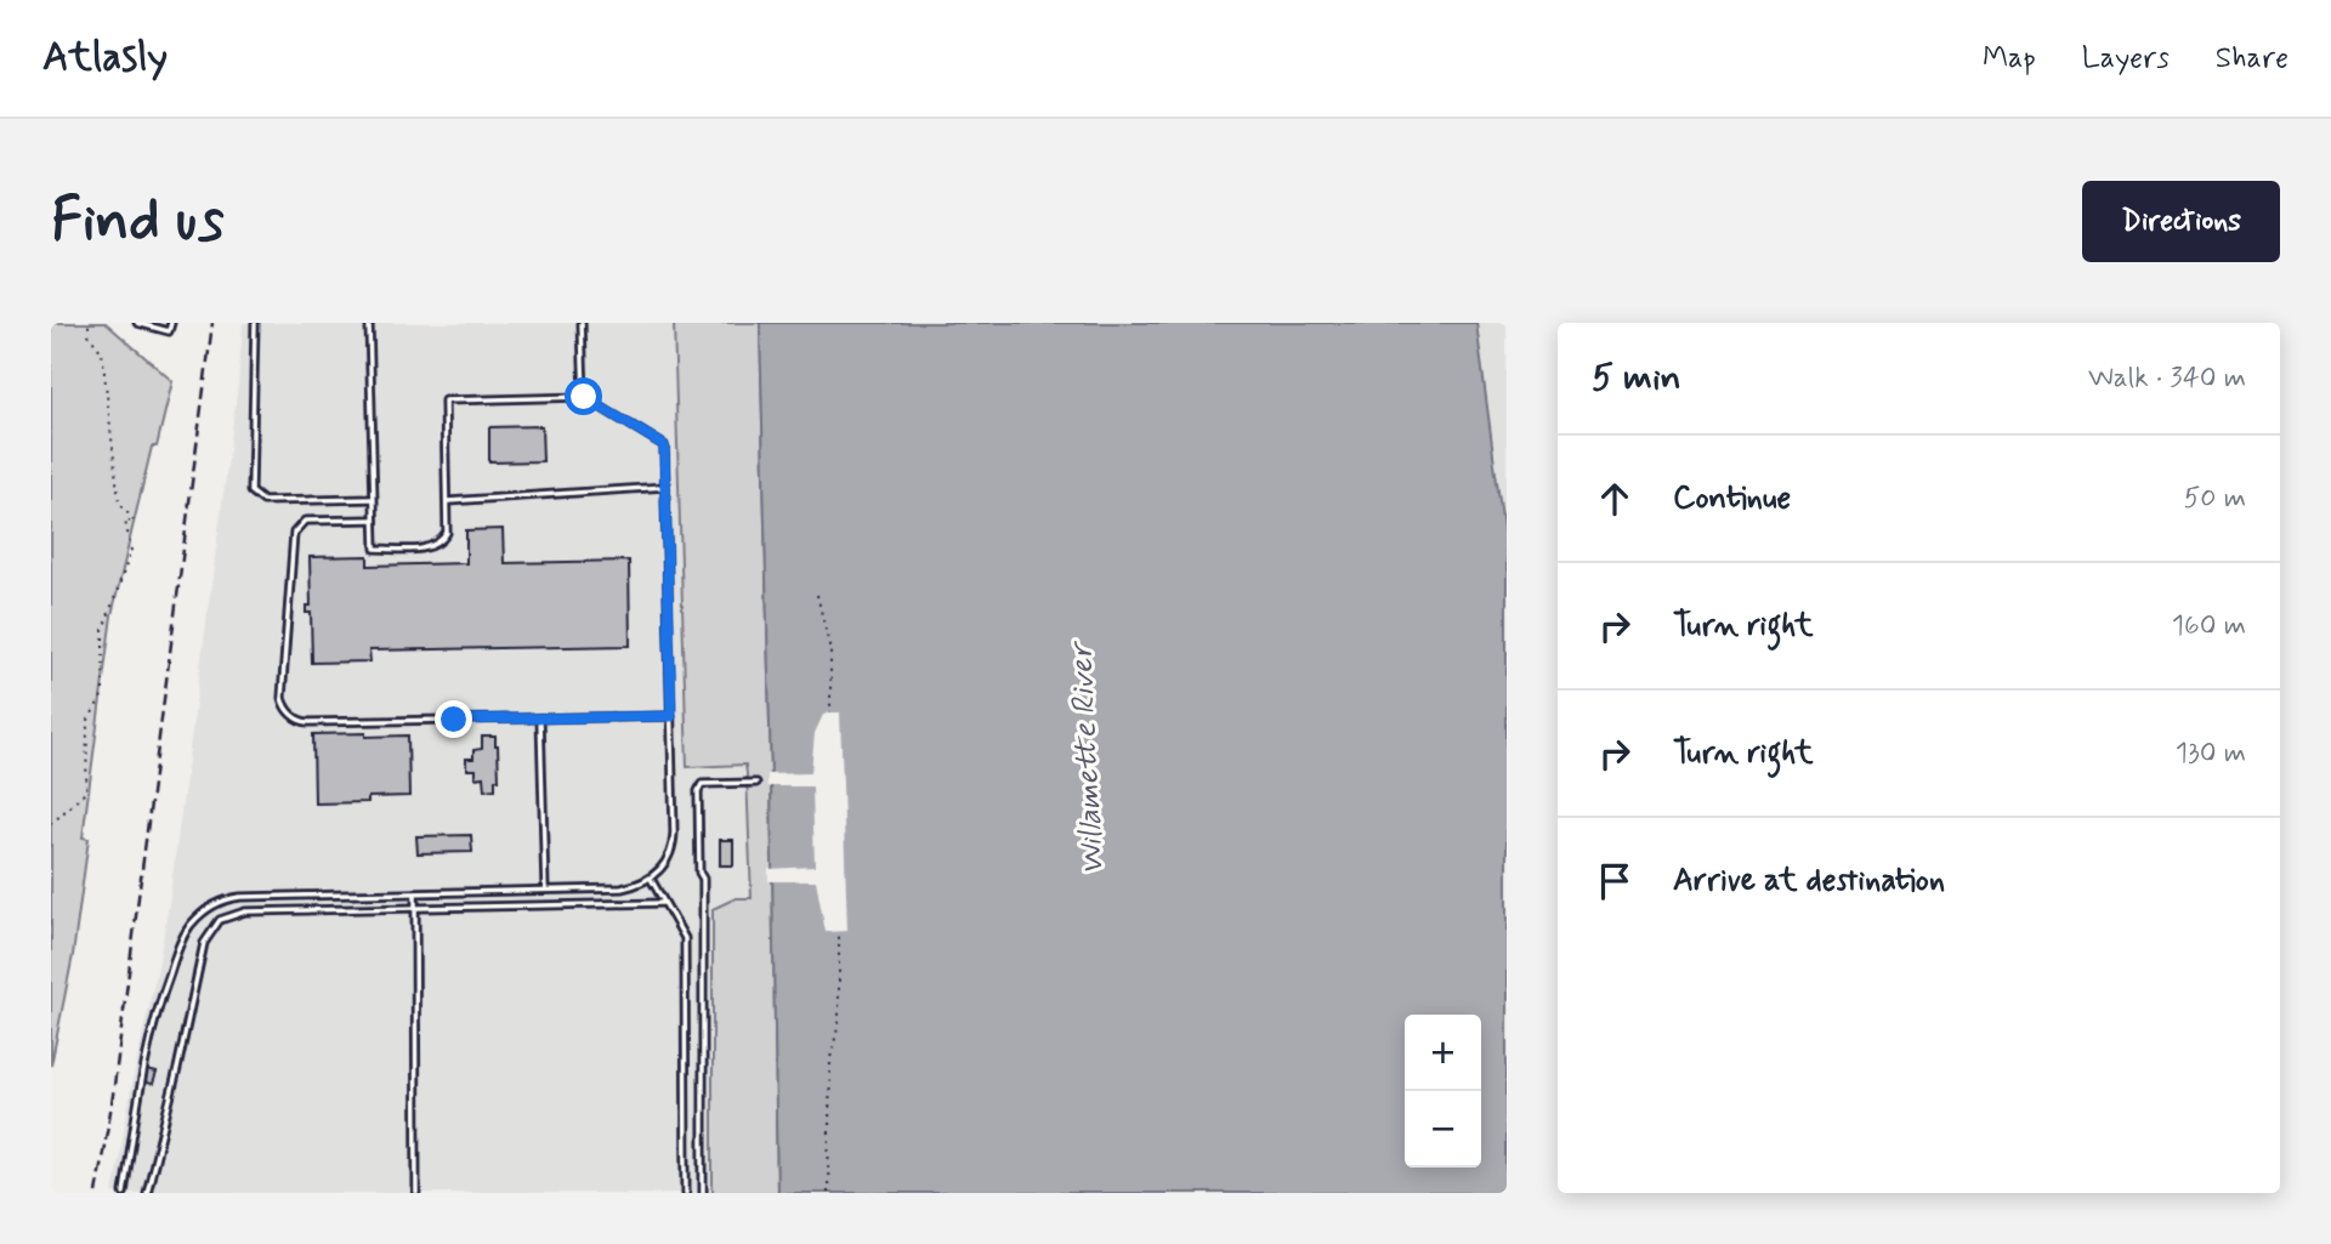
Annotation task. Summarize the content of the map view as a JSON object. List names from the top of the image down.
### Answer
{
  "water": ["Willamette River"],
  "page": {
    "header": "Atlasly",
    "nav": ["Map", "Layers", "Share"],
    "buttons": "Directions",
    "title": "Find us",
    "heading": ["5 min", "Walk · 340 m"],
    "list": [
      ["Continue", "50 m"],
      ["Turn right", "160 m"],
      ["Turn right", "130 m"],
      "Arrive at destination"
    ],
    "map_buttons": ["+", "−"]
  }
}
